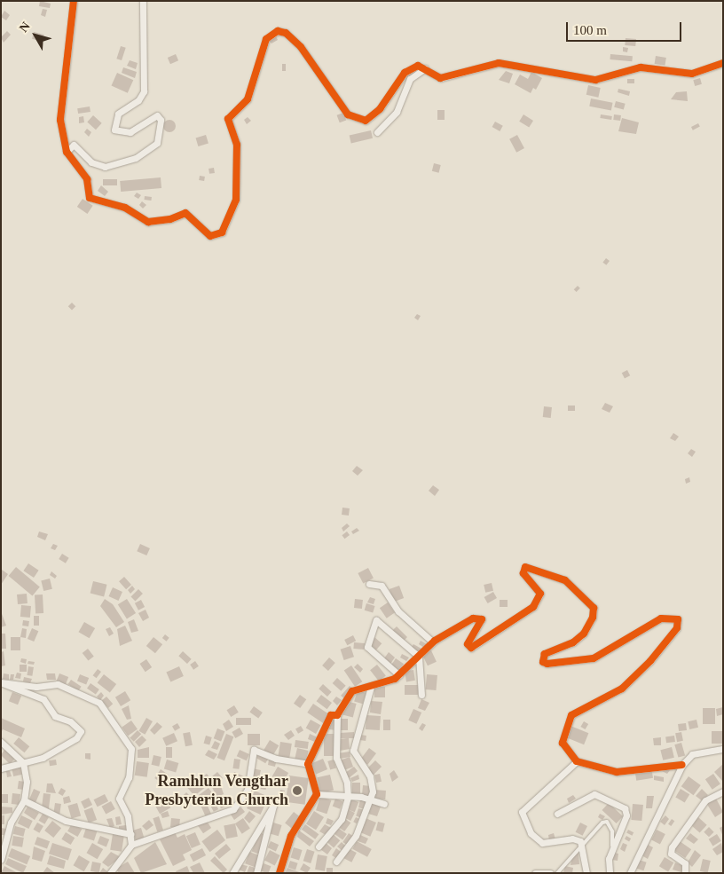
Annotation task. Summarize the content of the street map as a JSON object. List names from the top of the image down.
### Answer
{
  "places": ["Ramhlun Vengthar Presbyterian Church"],
  "scale_bar": "100 m",
  "north": "top left"
}
